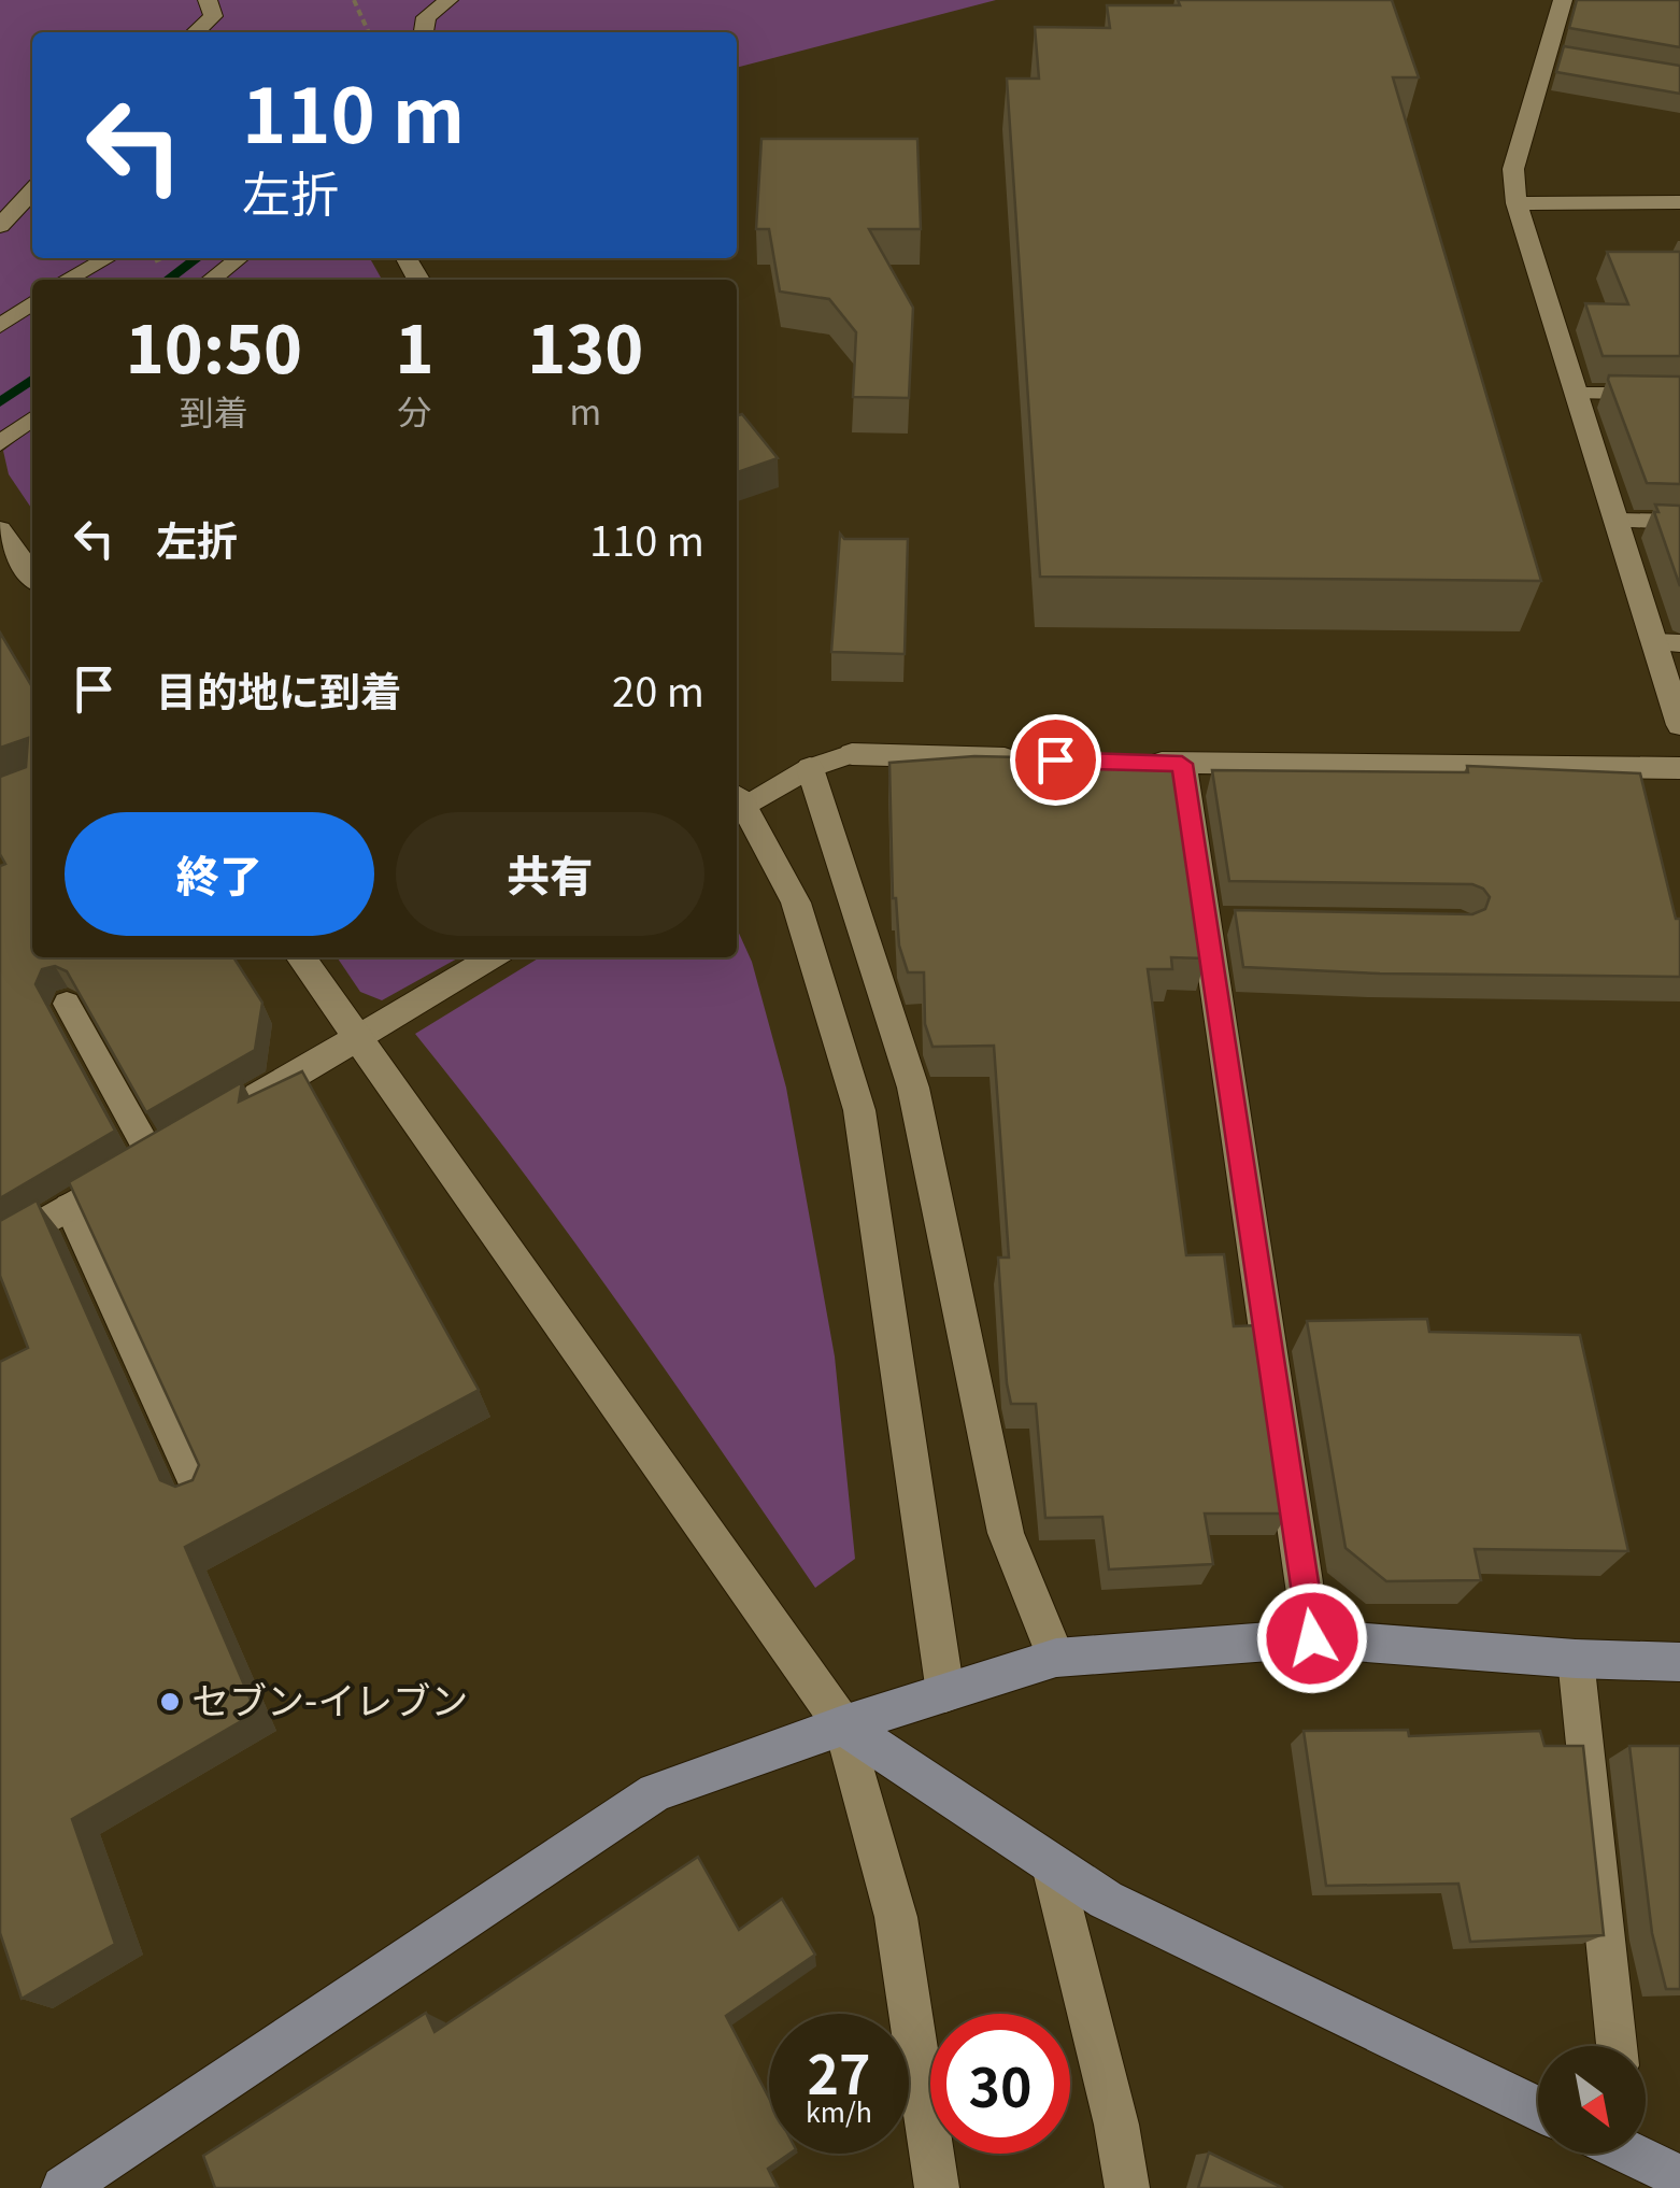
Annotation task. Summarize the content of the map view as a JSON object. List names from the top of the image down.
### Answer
{
  "places": ["セブン-イレブン"],
  "north": "bottom right",
  "page": {
    "turn": ["110 m", "左折"],
    "eta": [
      "10:50",
      "到着",
      "1",
      "分",
      "130",
      "m"
    ],
    "list": [
      {
        "name": "左折",
        "value": "110 m"
      },
      {
        "name": "目的地に到着",
        "value": "20 m"
      }
    ],
    "buttons": ["終了", "共有"],
    "speed": "27 km/h",
    "limit": "30"
  }
}
